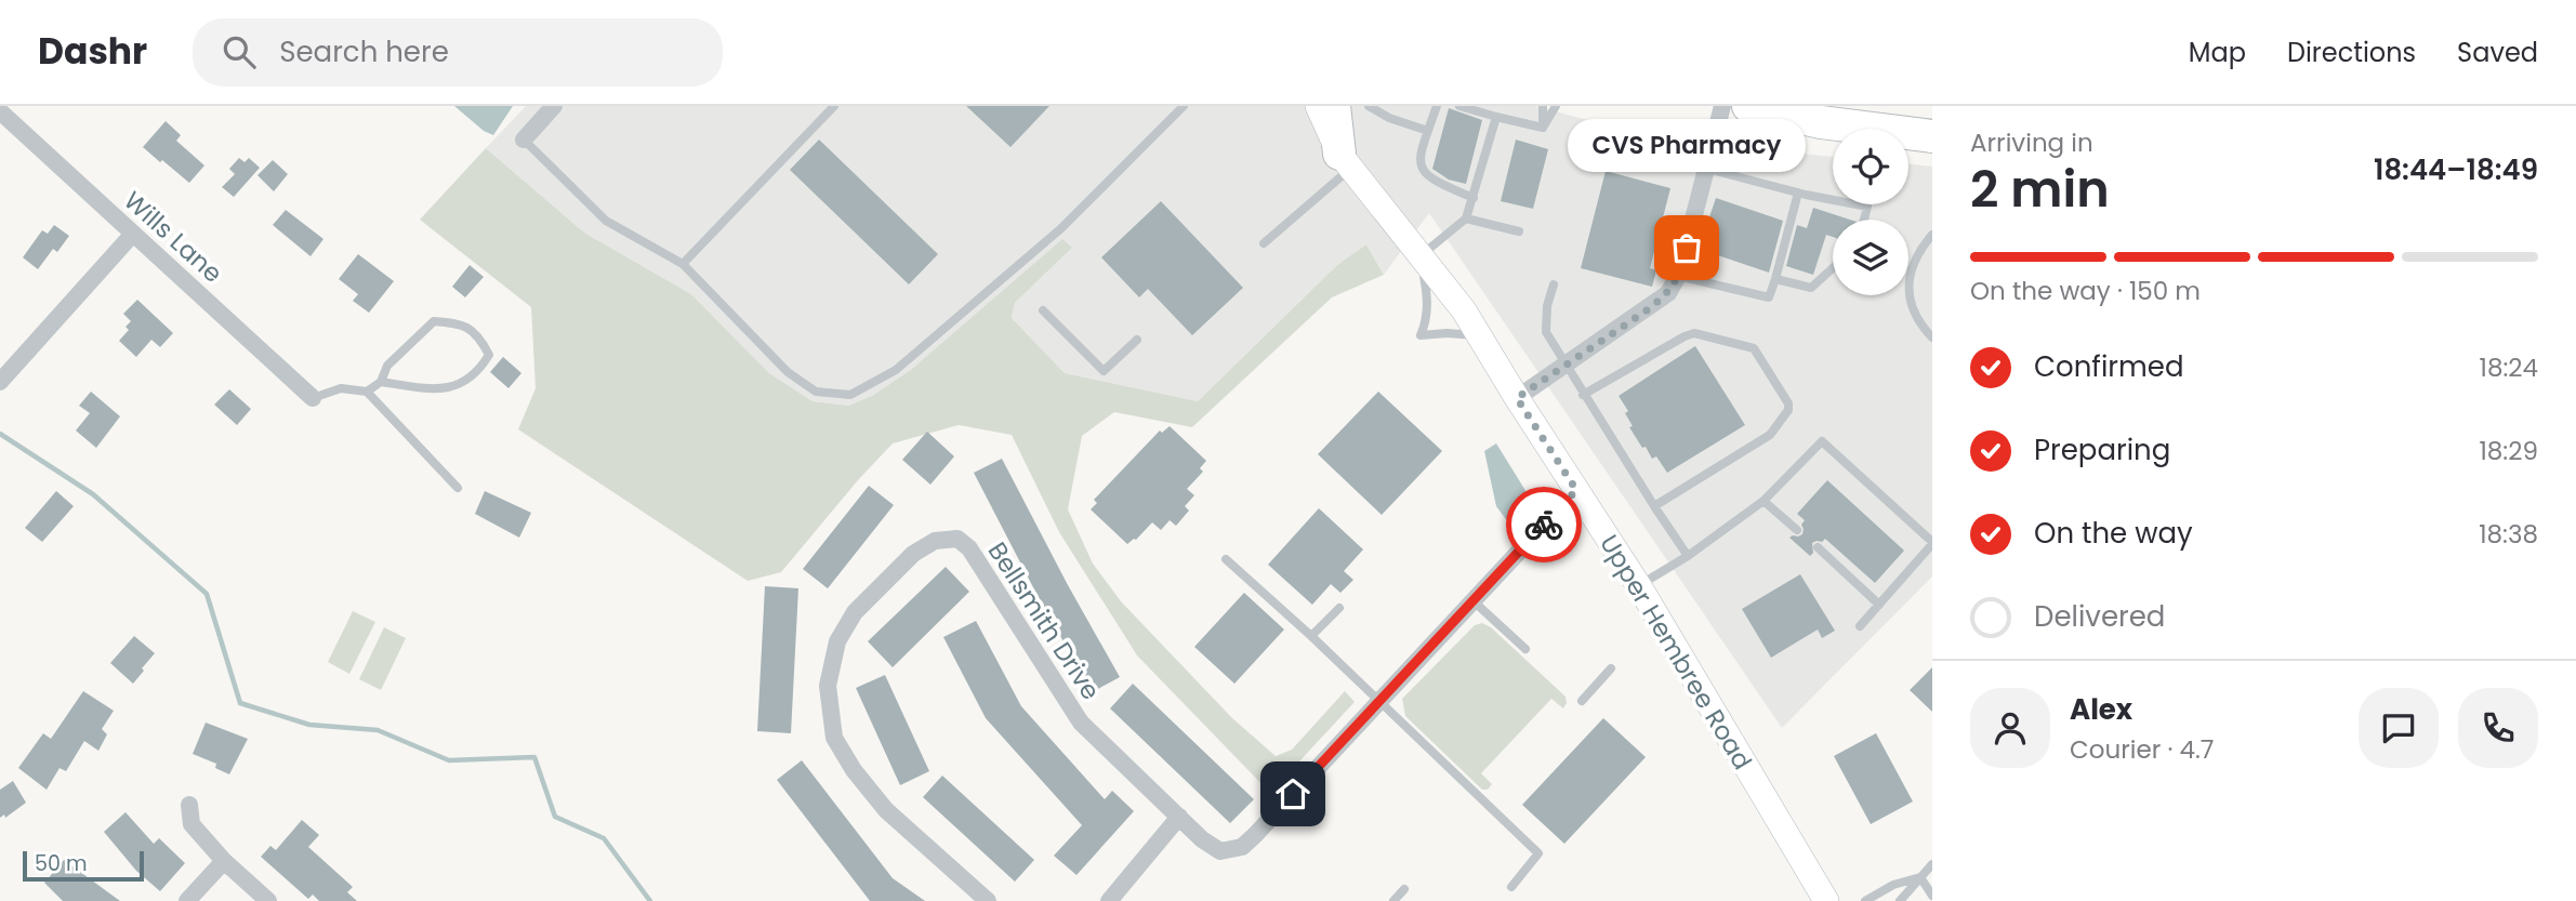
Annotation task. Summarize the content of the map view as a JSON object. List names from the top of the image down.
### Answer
{
  "streets": {
    "street": ["Wills Lane", "Bellsmith Drive", "Upper Hembree Road"]
  },
  "crossings": [
    ["Bellsmith Drive", "Upper Hembree Road"]
  ],
  "places": ["CVS Pharmacy"],
  "scale_bar": "50 m",
  "page": {
    "header": "Dashr",
    "search": "Search here",
    "nav": ["Map", "Directions", "Saved"],
    "heading": ["2 min", "Arriving in", "18:44–18:49"],
    "panel": ["Alex", "Courier · 4.7"],
    "bubble": "CVS Pharmacy",
    "bar": "On the way · 150 m",
    "list": [
      ["Confirmed", "18:24"],
      ["Preparing", "18:29"],
      ["On the way", "18:38"],
      "Delivered"
    ],
    "scale": "50 m"
  }
}
